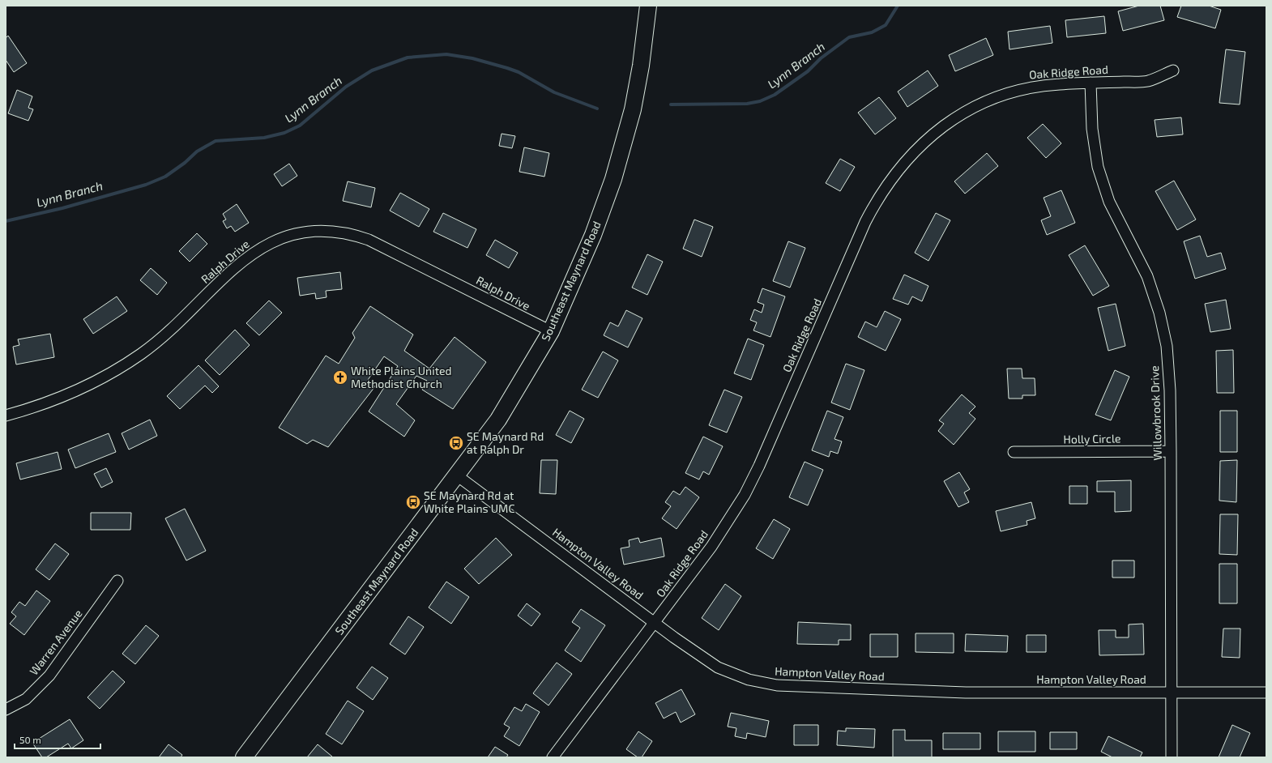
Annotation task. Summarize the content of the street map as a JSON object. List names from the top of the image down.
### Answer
{
  "streets": {
    "main road": ["Southeast Maynard Road"],
    "street": [
      "Oak Ridge Road",
      "Ralph Drive",
      "Willowbrook Drive",
      "Holly Circle",
      "Hampton Valley Road",
      "Warren Avenue"
    ]
  },
  "crossings": [
    ["Oak Ridge Road", "Willowbrook Drive"],
    ["Oak Ridge Road", "Hampton Valley Road"],
    ["Ralph Drive", "Southeast Maynard Road"],
    ["Southeast Maynard Road", "Hampton Valley Road"],
    ["Willowbrook Drive", "Holly Circle"],
    ["Willowbrook Drive", "Hampton Valley Road"]
  ],
  "water": ["Lynn Branch"],
  "places": {
    "church": ["White Plains United Methodist Church"],
    "bus stop": ["SE Maynard Rd at Ralph Dr", "SE Maynard Rd at White Plains UMC"]
  },
  "scale_bar": "50 m"
}
